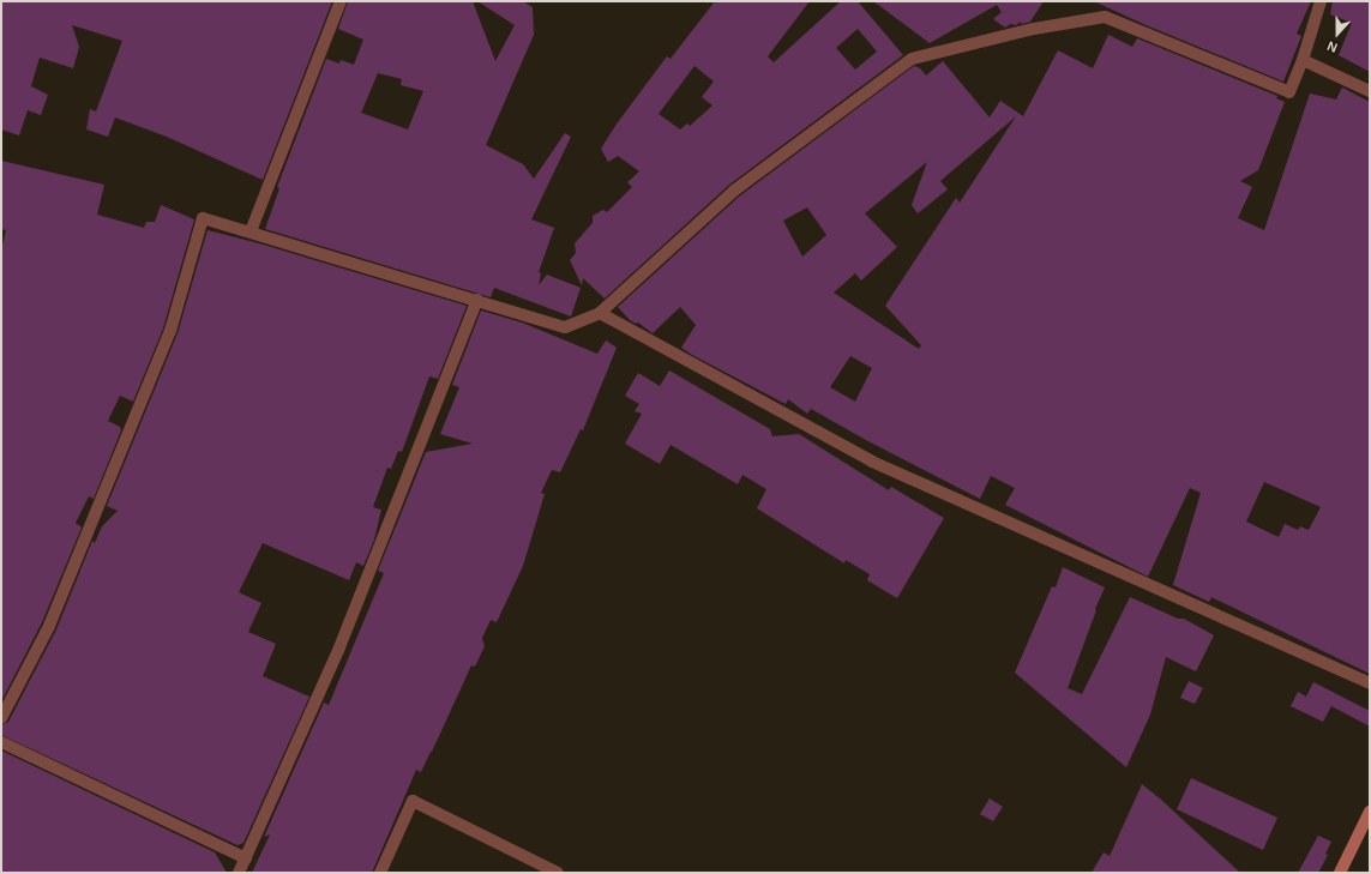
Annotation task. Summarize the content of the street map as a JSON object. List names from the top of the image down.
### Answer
{
  "north": "bottom"
}
